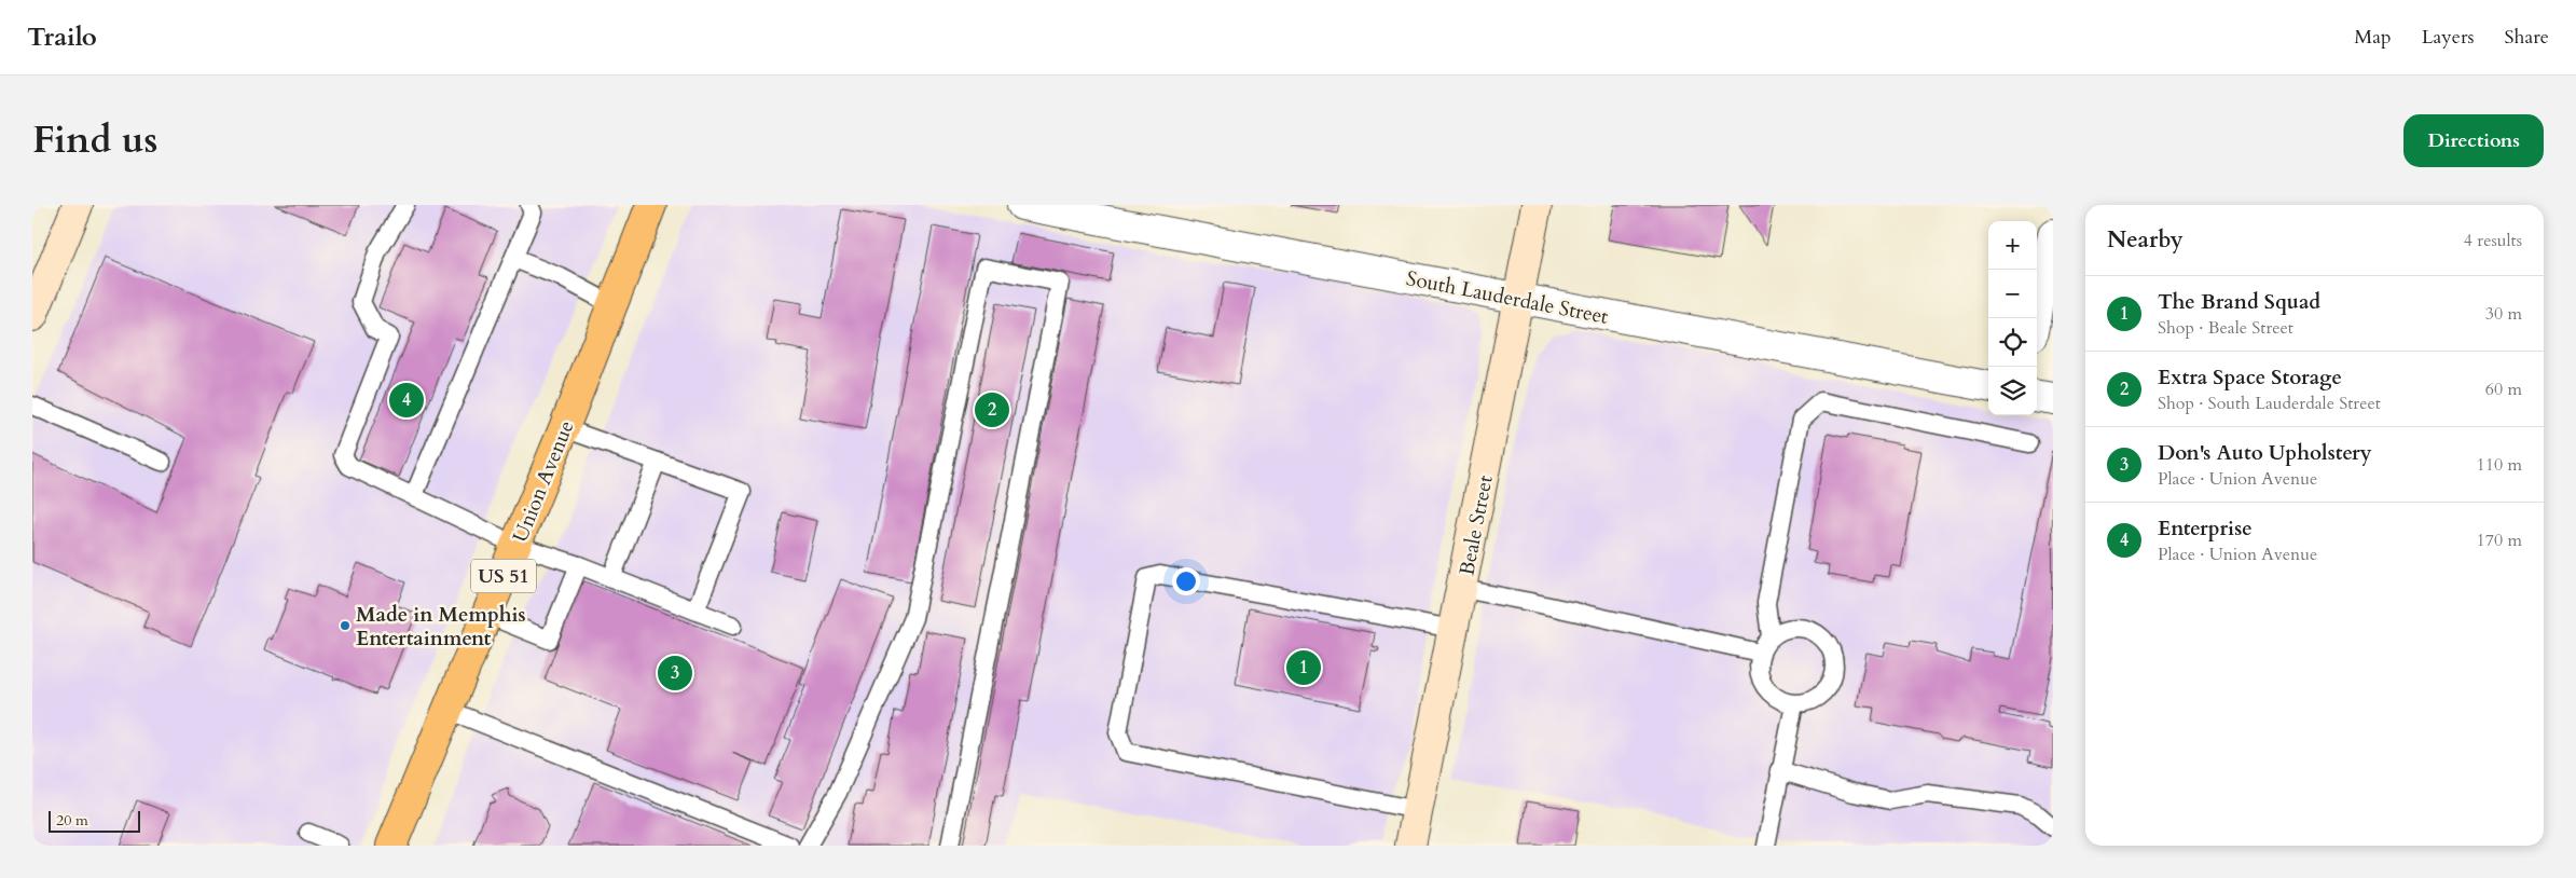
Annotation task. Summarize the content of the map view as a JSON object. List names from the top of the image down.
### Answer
{
  "streets": {
    "main road": ["Union Avenue", "US 51"],
    "street": ["South Lauderdale Street", "Beale Street"]
  },
  "crossings": [
    ["South Lauderdale Street", "Beale Street"]
  ],
  "places": ["Made in Memphis Entertainment"],
  "scale_bar": "20 m",
  "page": {
    "header": "Trailo",
    "nav": ["Map", "Layers", "Share"],
    "title": "Find us",
    "buttons": "Directions",
    "heading": ["Nearby", "4 results"],
    "map_buttons": ["+", "−"],
    "list": [
      {
        "mark": "1",
        "name": "The Brand Squad",
        "note": "Shop · Beale Street",
        "value": "30 m"
      },
      {
        "mark": "2",
        "name": "Extra Space Storage",
        "note": "Shop · South Lauderdale Street",
        "value": "60 m"
      },
      {
        "mark": "3",
        "name": "Don's Auto Upholstery",
        "note": "Place · Union Avenue",
        "value": "110 m"
      },
      {
        "mark": "4",
        "name": "Enterprise",
        "note": "Place · Union Avenue",
        "value": "170 m"
      }
    ],
    "pins": [
      "4",
      "2",
      "1",
      "3"
    ],
    "scale": "20 m"
  }
}
